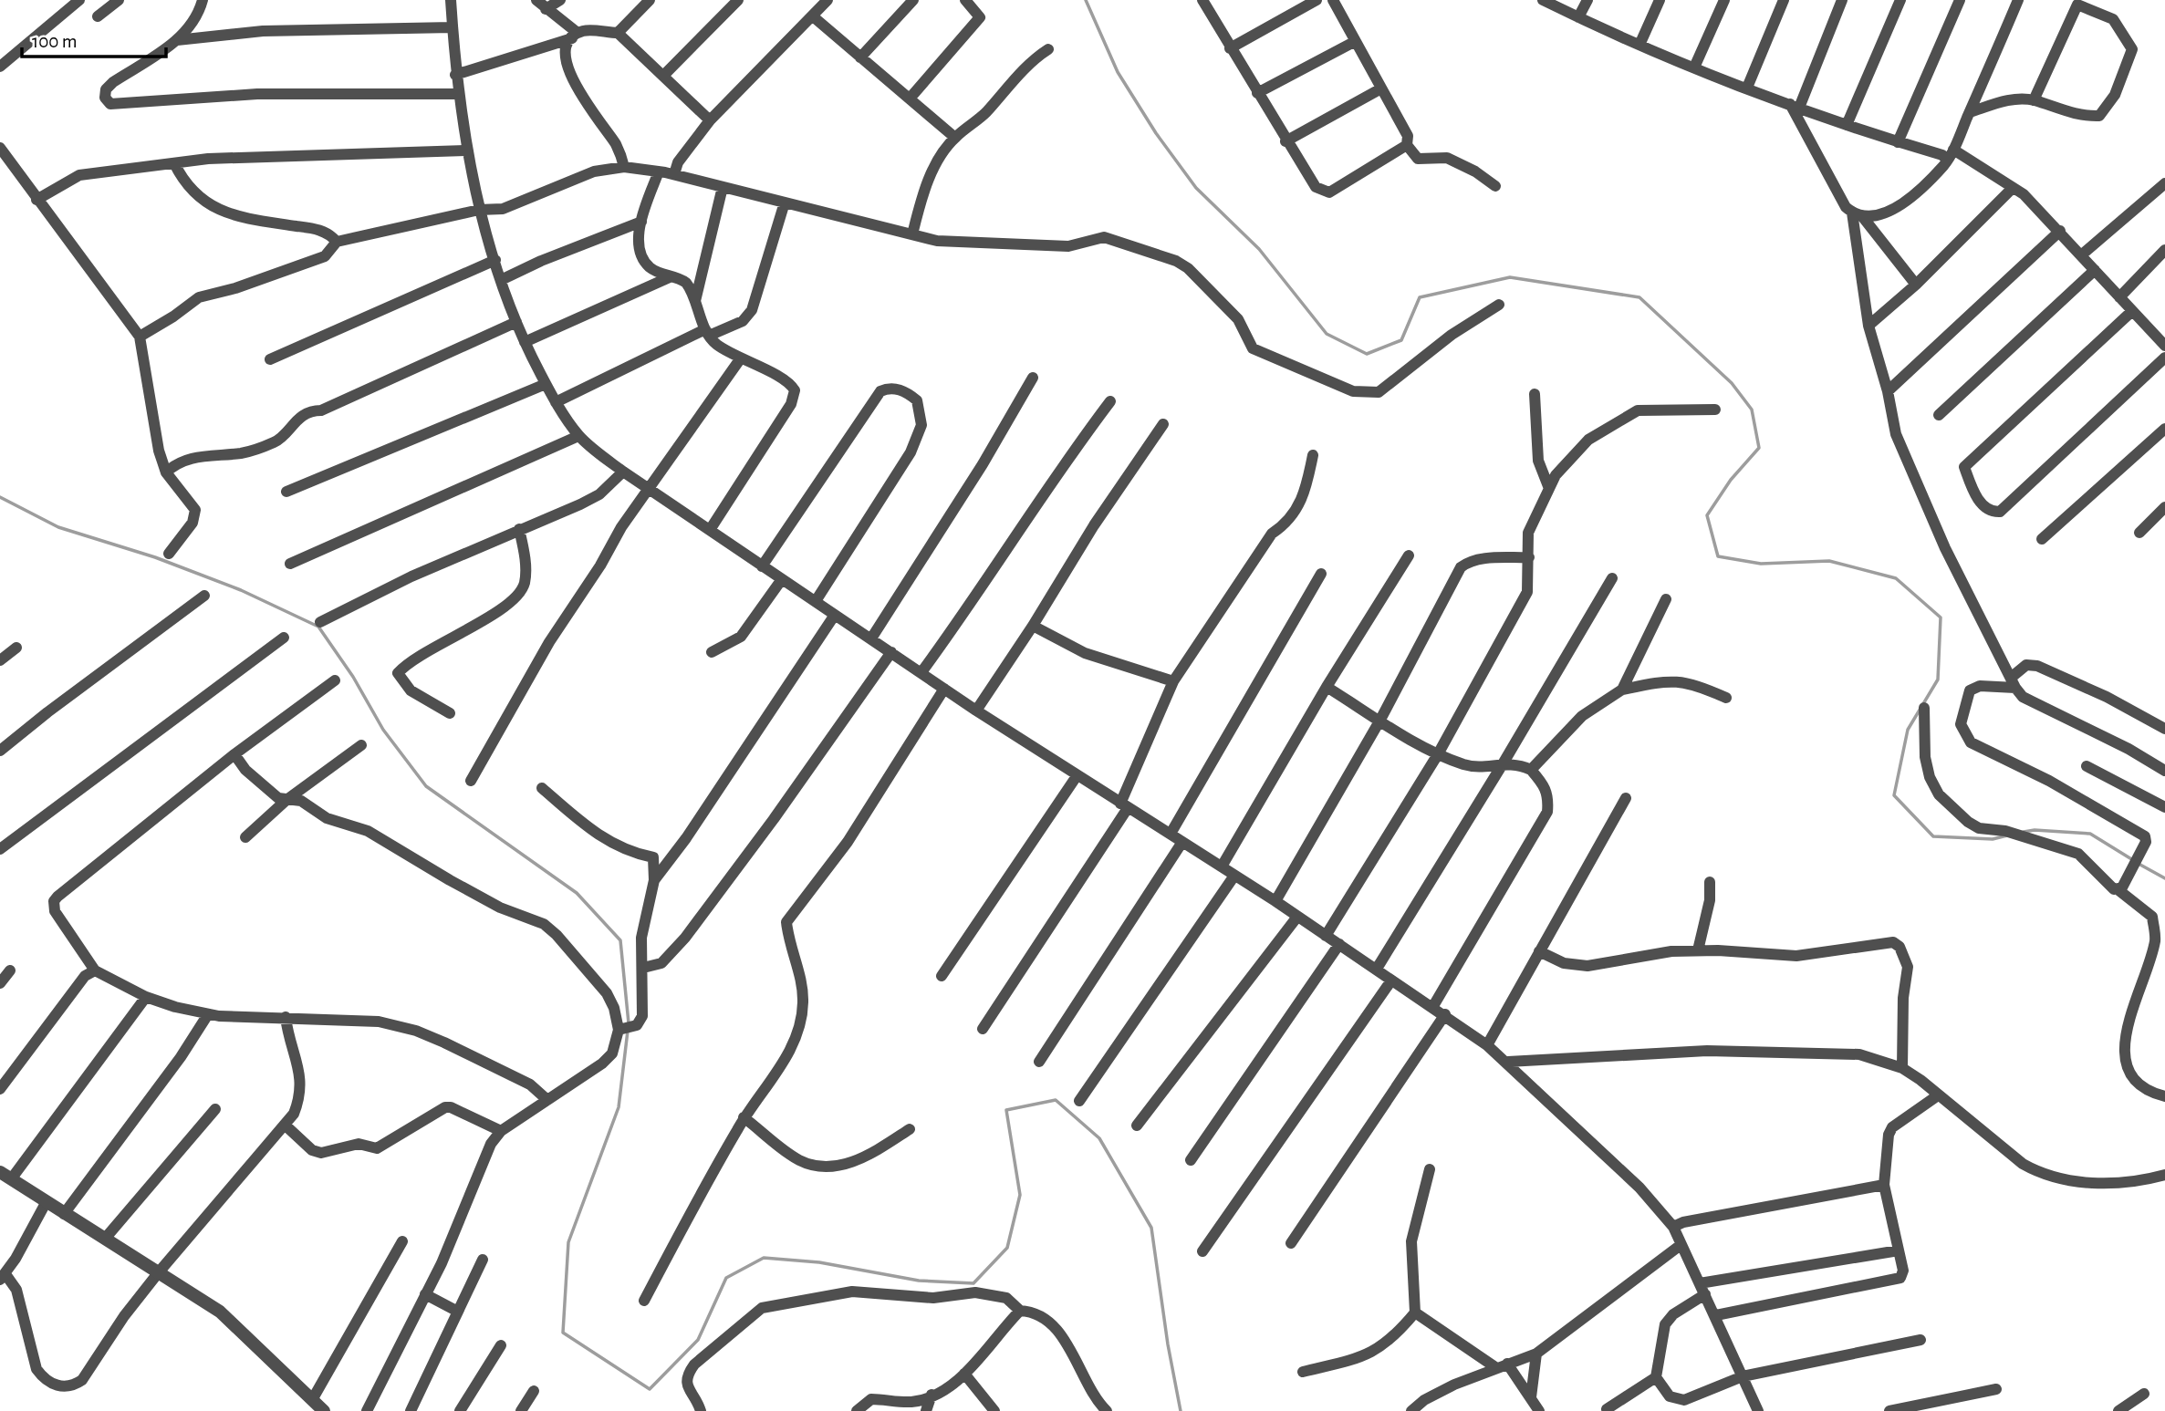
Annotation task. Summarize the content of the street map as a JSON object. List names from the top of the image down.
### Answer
{
  "scale_bar": "100 m"
}
